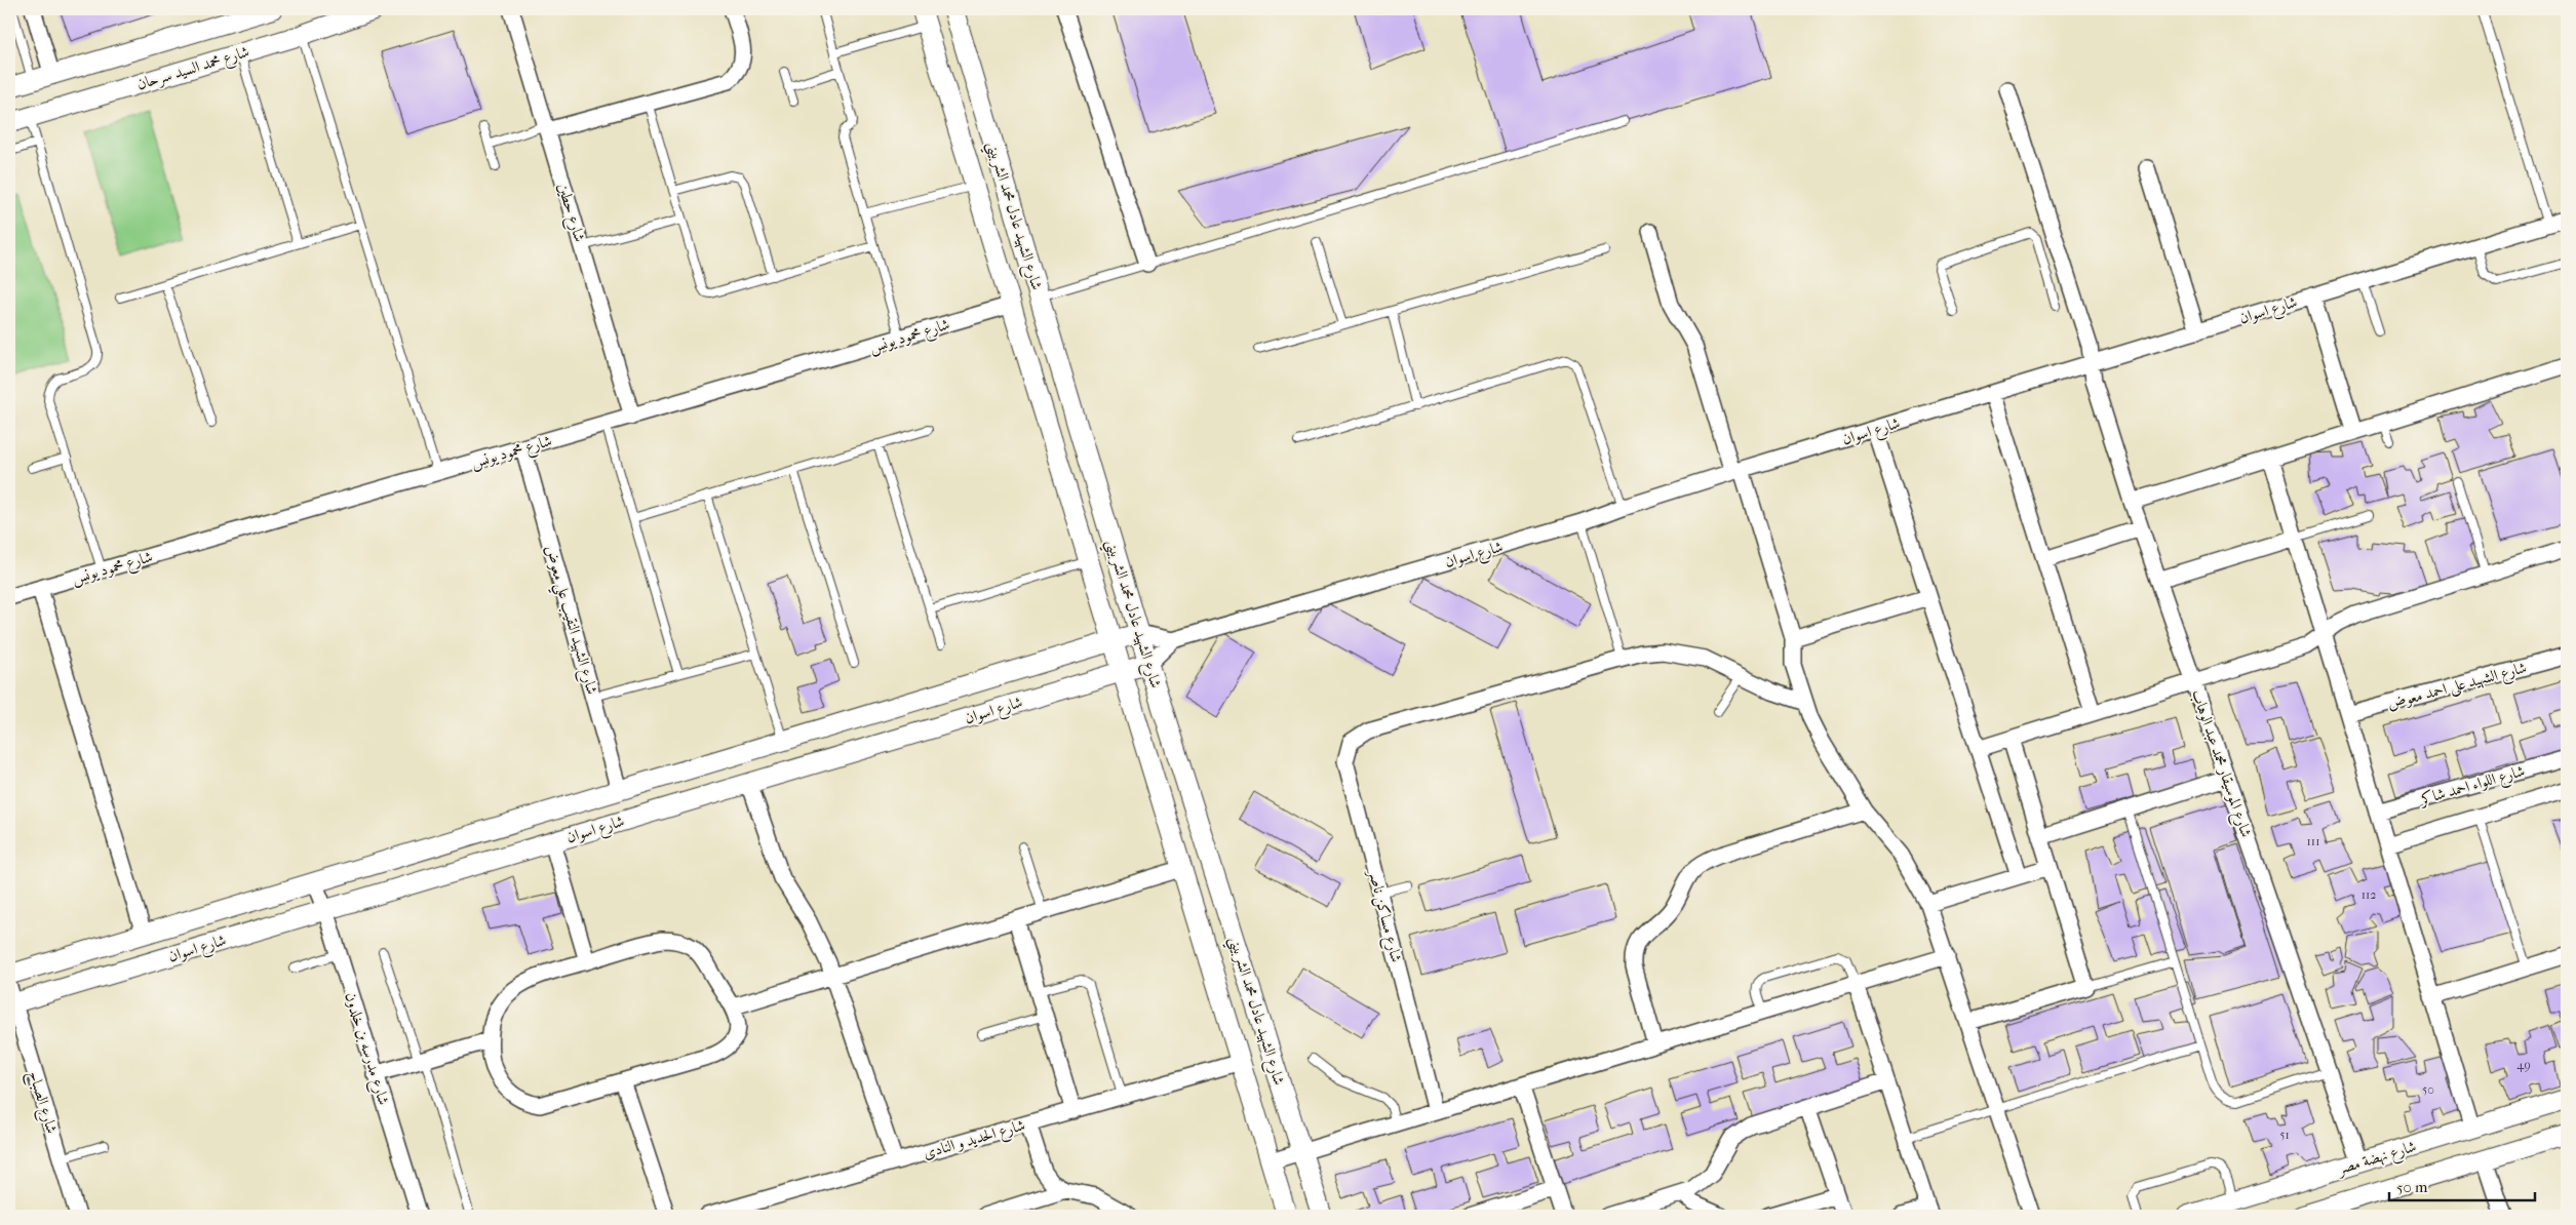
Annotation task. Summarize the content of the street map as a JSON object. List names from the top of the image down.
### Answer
{
  "streets": {
    "street": [
      "شارع محمد السيد سرحان",
      "شارع حطين",
      "شارع الشهيد عادل محمد الشربيني",
      "شارع اسوان",
      "شارع محمود يونس",
      "شارع الشهيد النقيب علي معوض",
      "شارع الشهيد على احمد معوض",
      "شارع الموسيقار محمد عبد الوهاب",
      "شارع اللواء احمد شاكر",
      "شارع مساكن ناصر",
      "شارع مدرسه بن خلدون",
      "شارع الصباح",
      "شارع الحديد و النادى",
      "شارع نهضة مصر"
    ]
  },
  "crossings": [
    ["شارع حطين", "شارع محمود يونس"],
    ["شارع الشهيد عادل محمد الشربيني", "شارع اسوان"],
    ["شارع الشهيد عادل محمد الشربيني", "شارع محمود يونس"],
    ["شارع الشهيد عادل محمد الشربيني", "شارع الحديد و النادى"],
    ["شارع اسوان", "شارع الشهيد النقيب علي معوض"],
    ["شارع اسوان", "شارع الموسيقار محمد عبد الوهاب"],
    ["شارع اسوان", "شارع مدرسه بن خلدون"],
    ["شارع اسوان", "شارع الصباح"],
    ["شارع محمود يونس", "شارع الشهيد النقيب علي معوض"],
    ["شارع الموسيقار محمد عبد الوهاب", "شارع نهضة مصر"]
  ],
  "house_numbers": [
    "111",
    "112",
    "49",
    "50",
    "51"
  ],
  "scale_bar": "50 m"
}
